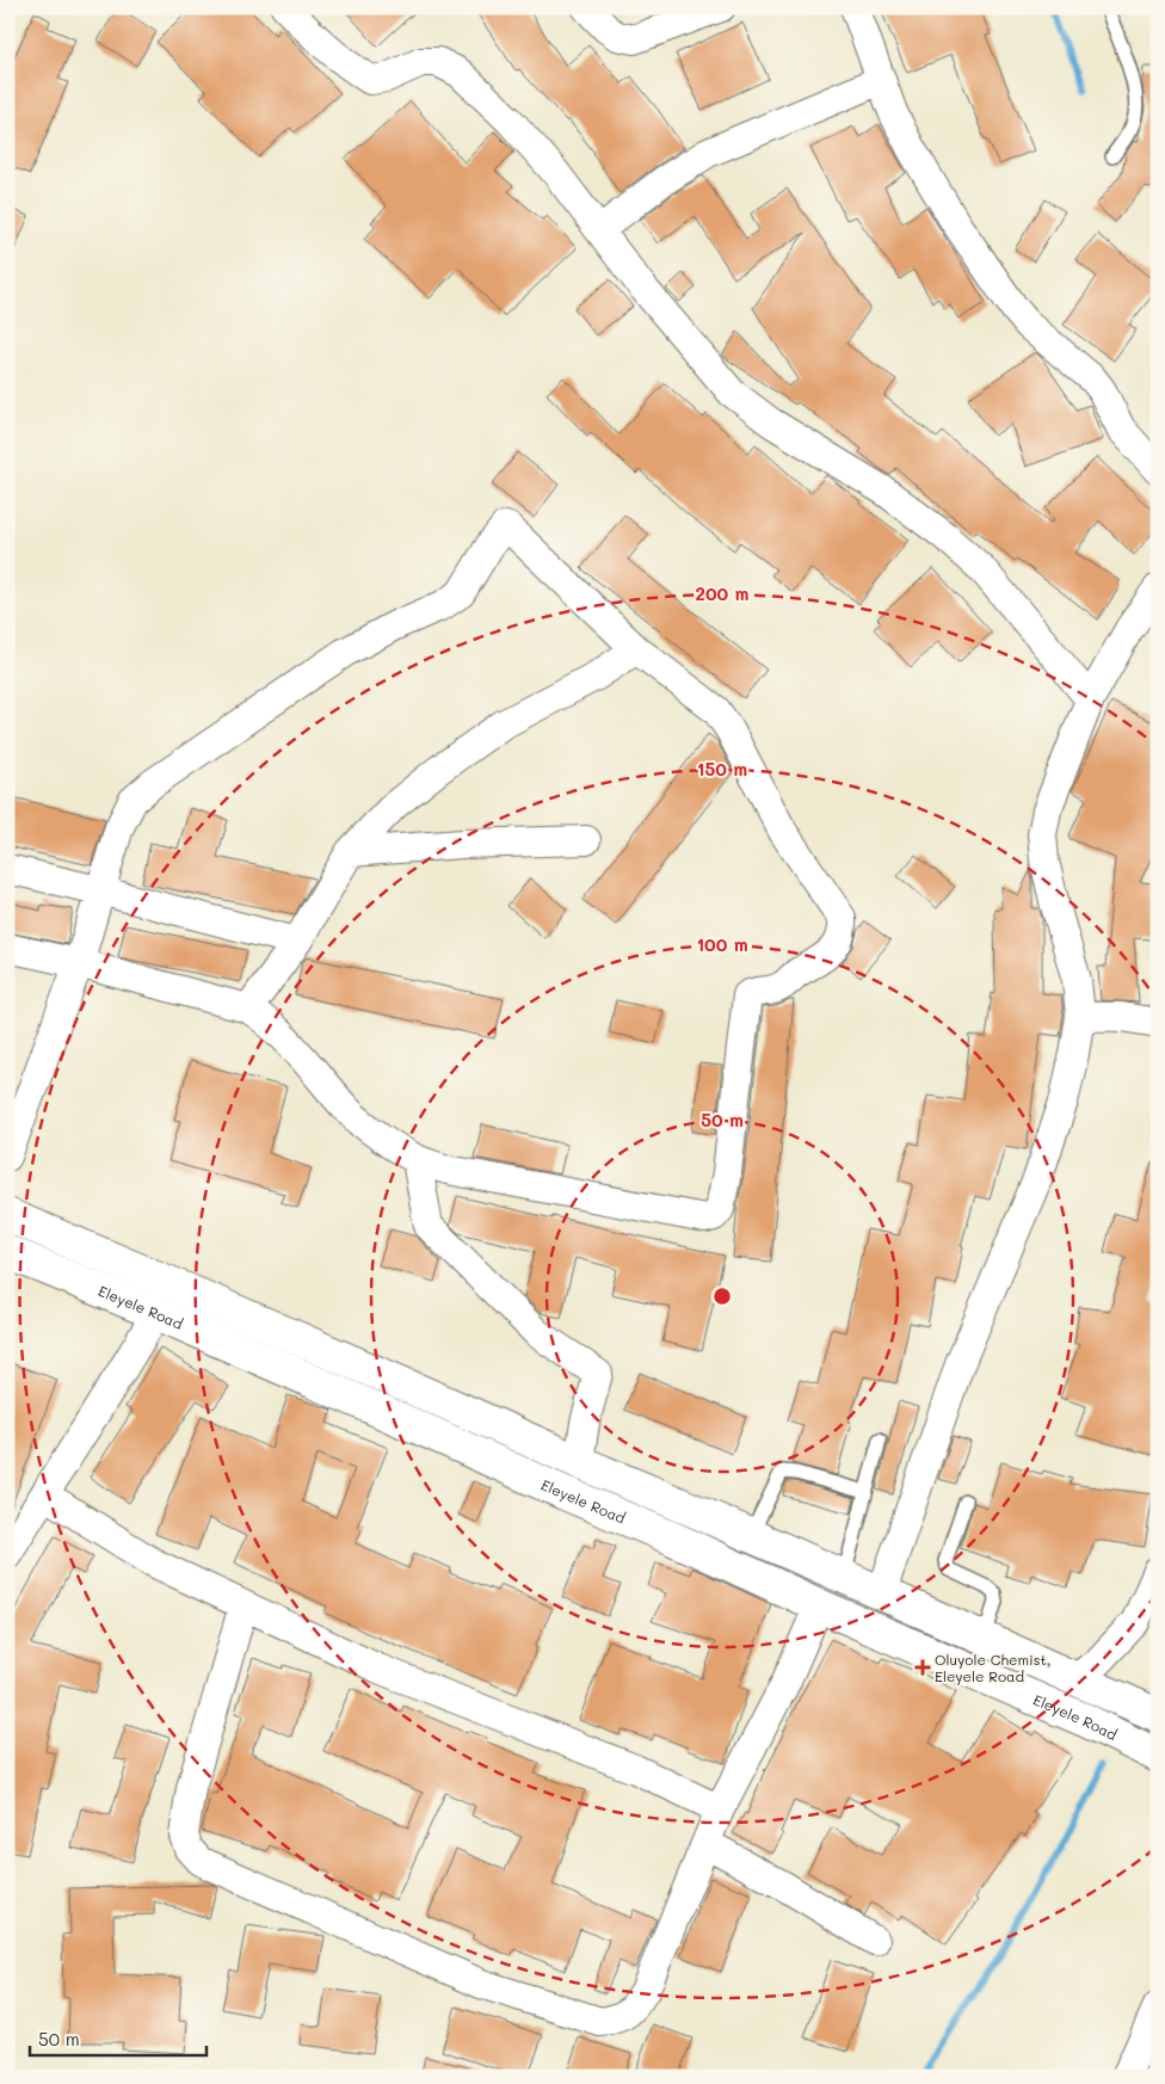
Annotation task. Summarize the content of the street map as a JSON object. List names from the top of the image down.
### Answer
{
  "streets": {
    "main road": ["Eleyele Road"]
  },
  "places": {
    "health": ["Oluyole Chemist, Eleyele Road"]
  },
  "scale_bar": "50 m",
  "rings": [
    "200 m",
    "150 m",
    "100 m",
    "50 m"
  ]
}
